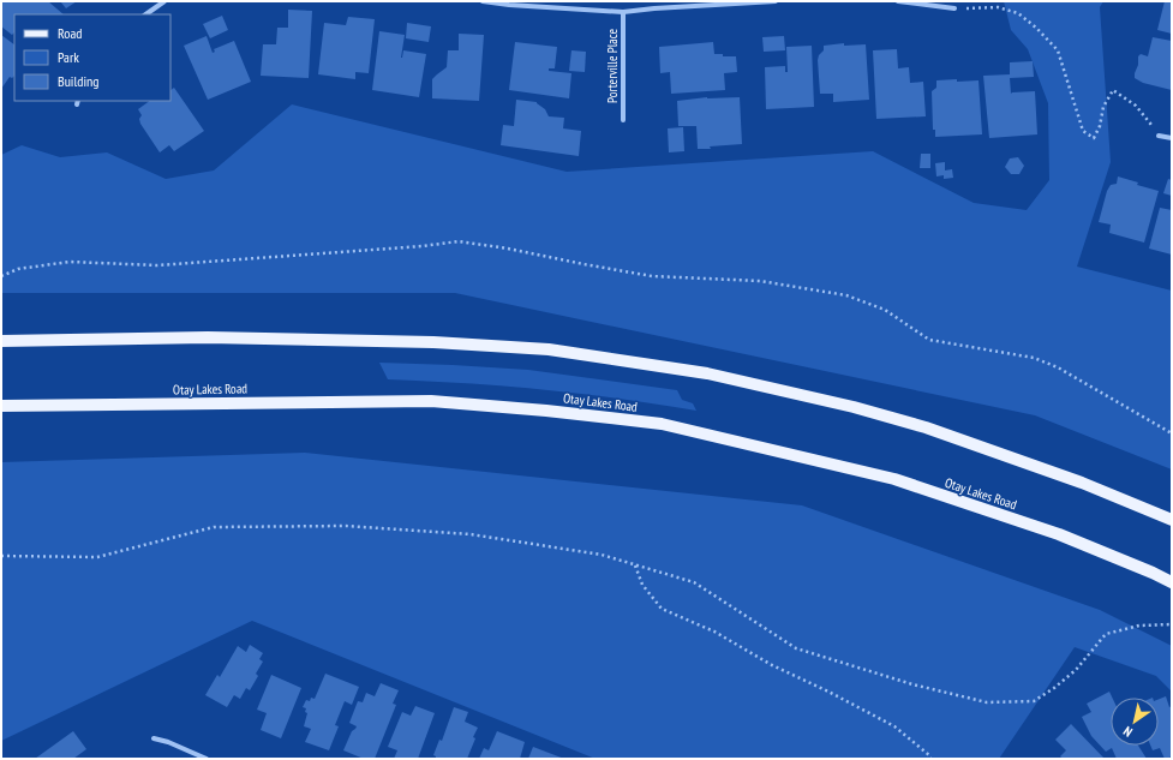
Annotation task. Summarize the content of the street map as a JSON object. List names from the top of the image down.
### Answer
{
  "streets": {
    "main road": ["Otay Lakes Road"],
    "street": ["Porterville Place"]
  },
  "legend": ["Road", "Park", "Building"],
  "north": "bottom left"
}
